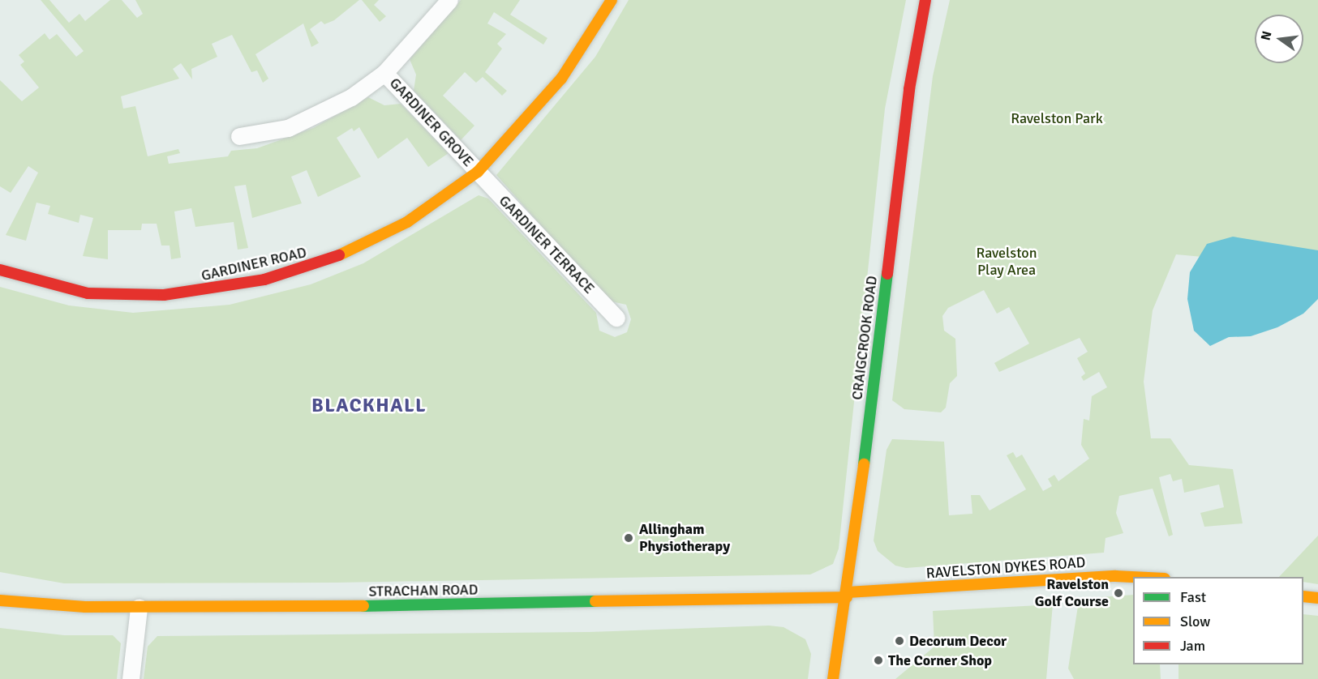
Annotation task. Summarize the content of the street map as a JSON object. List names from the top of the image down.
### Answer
{
  "streets": {
    "street": [
      "GARDINER GROVE",
      "GARDINER TERRACE",
      "GARDINER ROAD",
      "CRAIGCROOK ROAD",
      "RAVELSTON DYKES ROAD",
      "STRACHAN ROAD"
    ]
  },
  "crossings": [
    ["GARDINER GROVE", "GARDINER TERRACE"],
    ["GARDINER GROVE", "GARDINER ROAD"],
    ["GARDINER TERRACE", "GARDINER ROAD"],
    ["CRAIGCROOK ROAD", "RAVELSTON DYKES ROAD"],
    ["CRAIGCROOK ROAD", "STRACHAN ROAD"],
    ["RAVELSTON DYKES ROAD", "STRACHAN ROAD"]
  ],
  "districts": ["BLACKHALL"],
  "parks": ["Ravelston Park", "Ravelston Play Area"],
  "places": [
    "Allingham Physiotherapy",
    "Ravelston Golf Course",
    "Decorum Decor",
    "The Corner Shop"
  ],
  "legend": ["Fast", "Slow", "Jam"],
  "north": "left"
}
